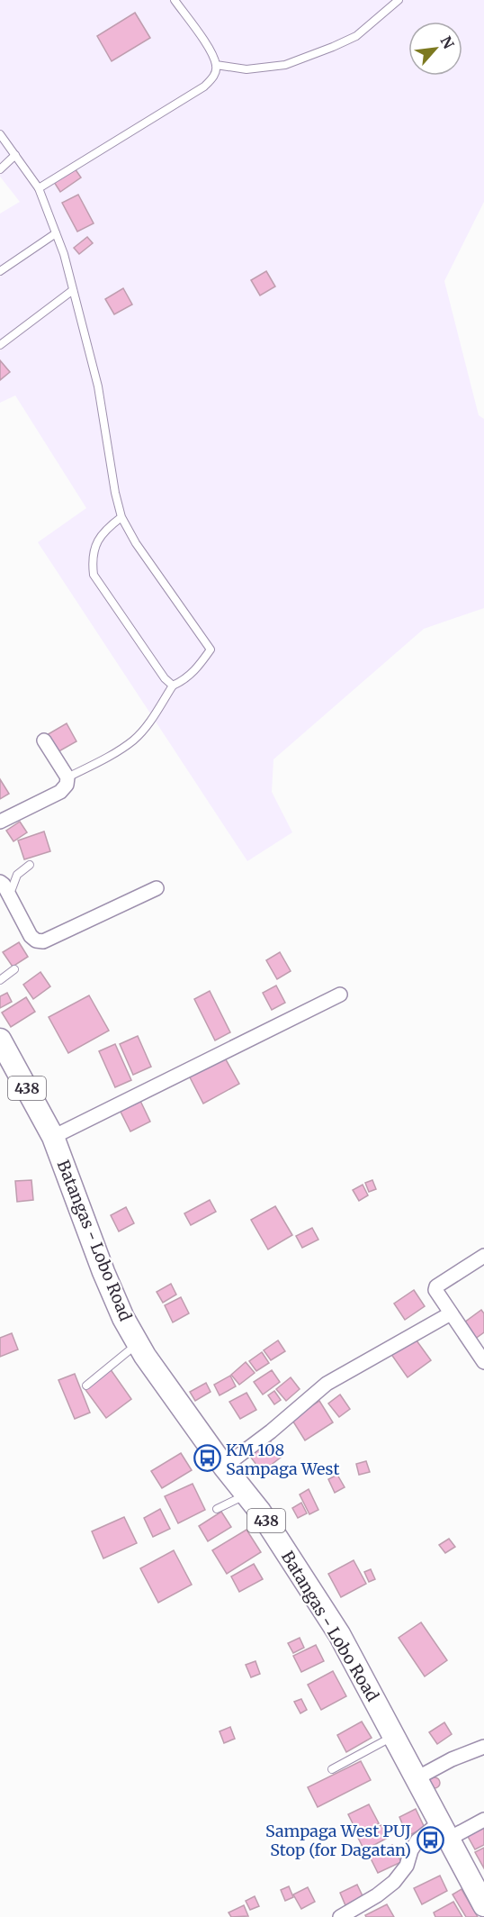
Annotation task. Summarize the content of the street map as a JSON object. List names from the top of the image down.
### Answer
{
  "streets": {
    "main road": ["438", "Batangas - Lobo Road"]
  },
  "places": {
    "bus stop": ["KM 108 Sampaga West", "Sampaga West PUJ Stop (for Dagatan)"]
  },
  "north": "top right"
}
